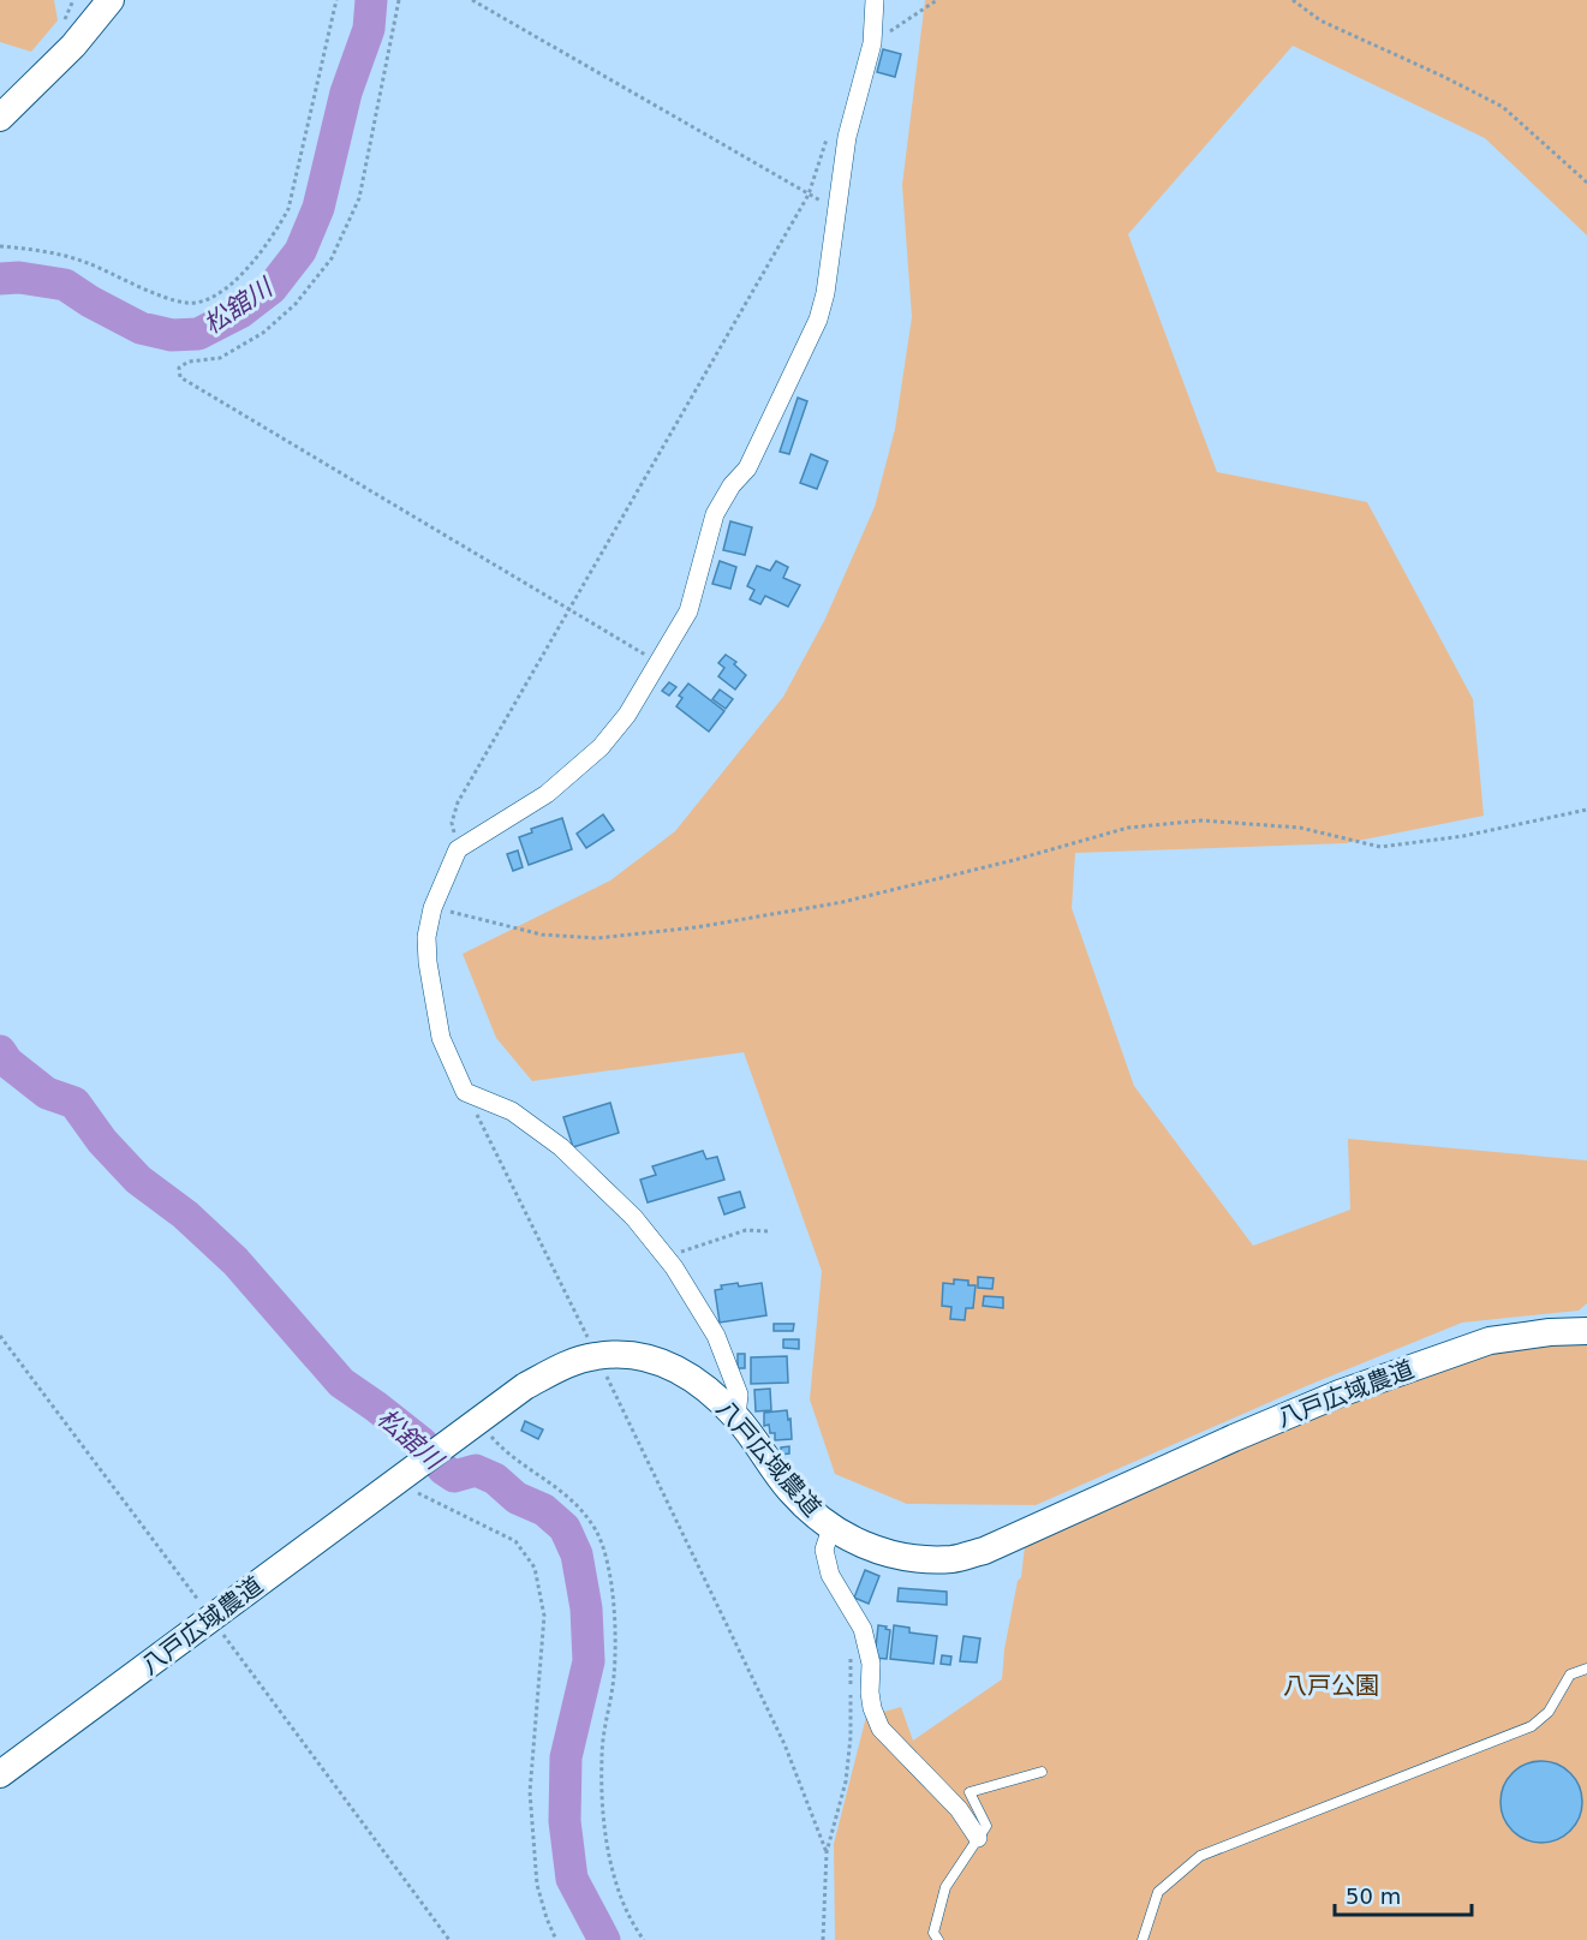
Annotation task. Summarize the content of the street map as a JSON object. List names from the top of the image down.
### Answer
{
  "streets": {
    "street": ["八戸広域農道"]
  },
  "water": ["松舘川"],
  "parks": ["八戸公園"],
  "scale_bar": "50 m"
}
